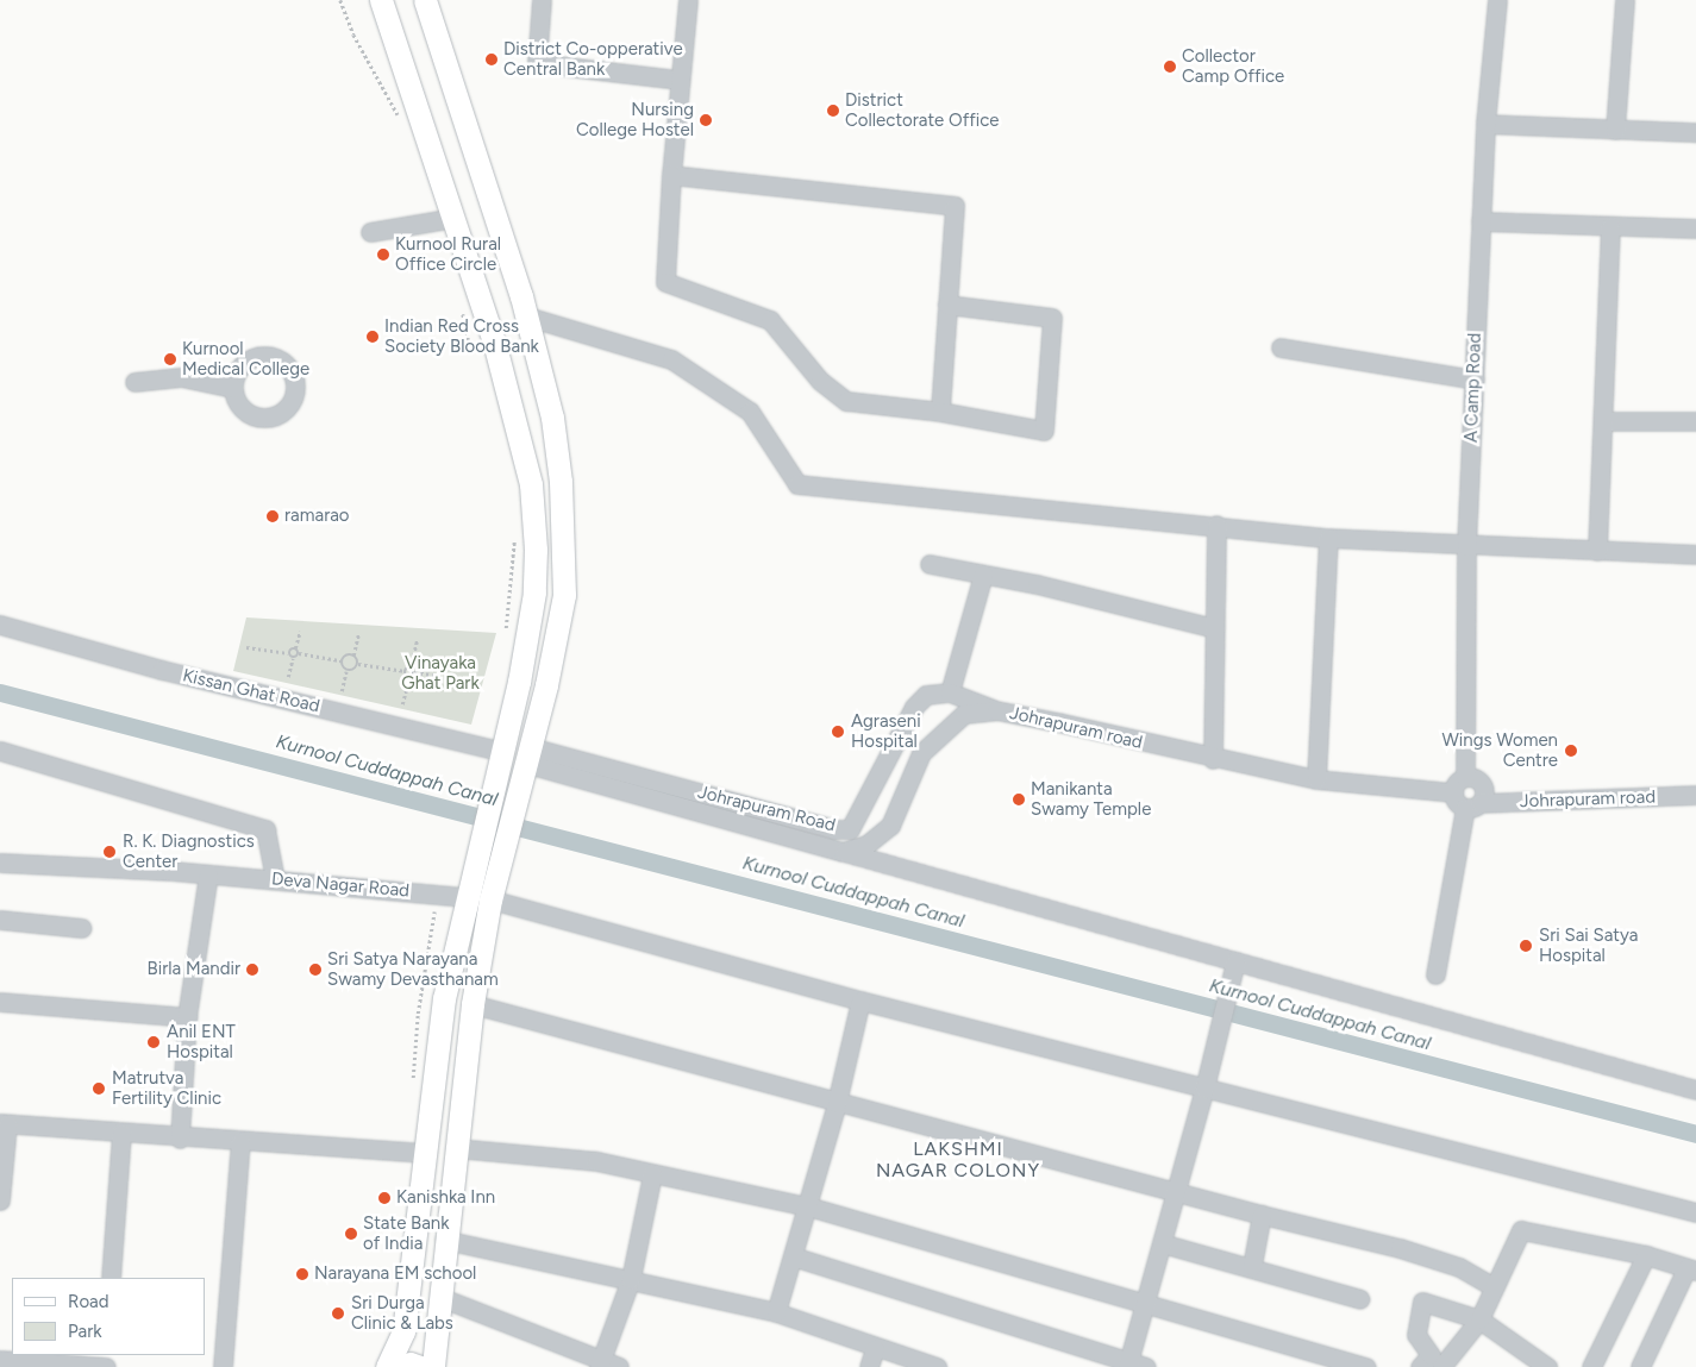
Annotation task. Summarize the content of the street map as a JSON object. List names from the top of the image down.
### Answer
{
  "streets": {
    "street": [
      "A Camp Road",
      "Kissan Ghat Road",
      "Johrapuram road",
      "Johrapuram Road",
      "Deva Nagar Road"
    ]
  },
  "crossings": [
    ["A Camp Road", "Johrapuram road"],
    ["Johrapuram road", "Johrapuram Road"]
  ],
  "districts": ["LAKSHMI NAGAR COLONY"],
  "water": ["Kurnool Cuddappah Canal"],
  "parks": ["Vinayaka Ghat Park"],
  "places": [
    "District Co-opperative Central Bank",
    "Collector Camp Office",
    "District Collectorate Office",
    "Nursing College Hostel",
    "Kurnool Rural Office Circle",
    "Indian Red Cross Society Blood Bank",
    "Kurnool Medical College",
    "ramarao",
    "Agraseni Hospital",
    "Wings Women Centre",
    "Manikanta Swamy Temple",
    "R. K. Diagnostics Center",
    "Sri Sai Satya Hospital",
    "Birla Mandir",
    "Sri Satya Narayana Swamy Devasthanam",
    "Anil ENT Hospital",
    "Matrutva Fertility Clinic",
    "Kanishka Inn",
    "State Bank of India",
    "Narayana EM school",
    "Sri Durga Clinic & Labs"
  ],
  "legend": ["Road", "Park"]
}
